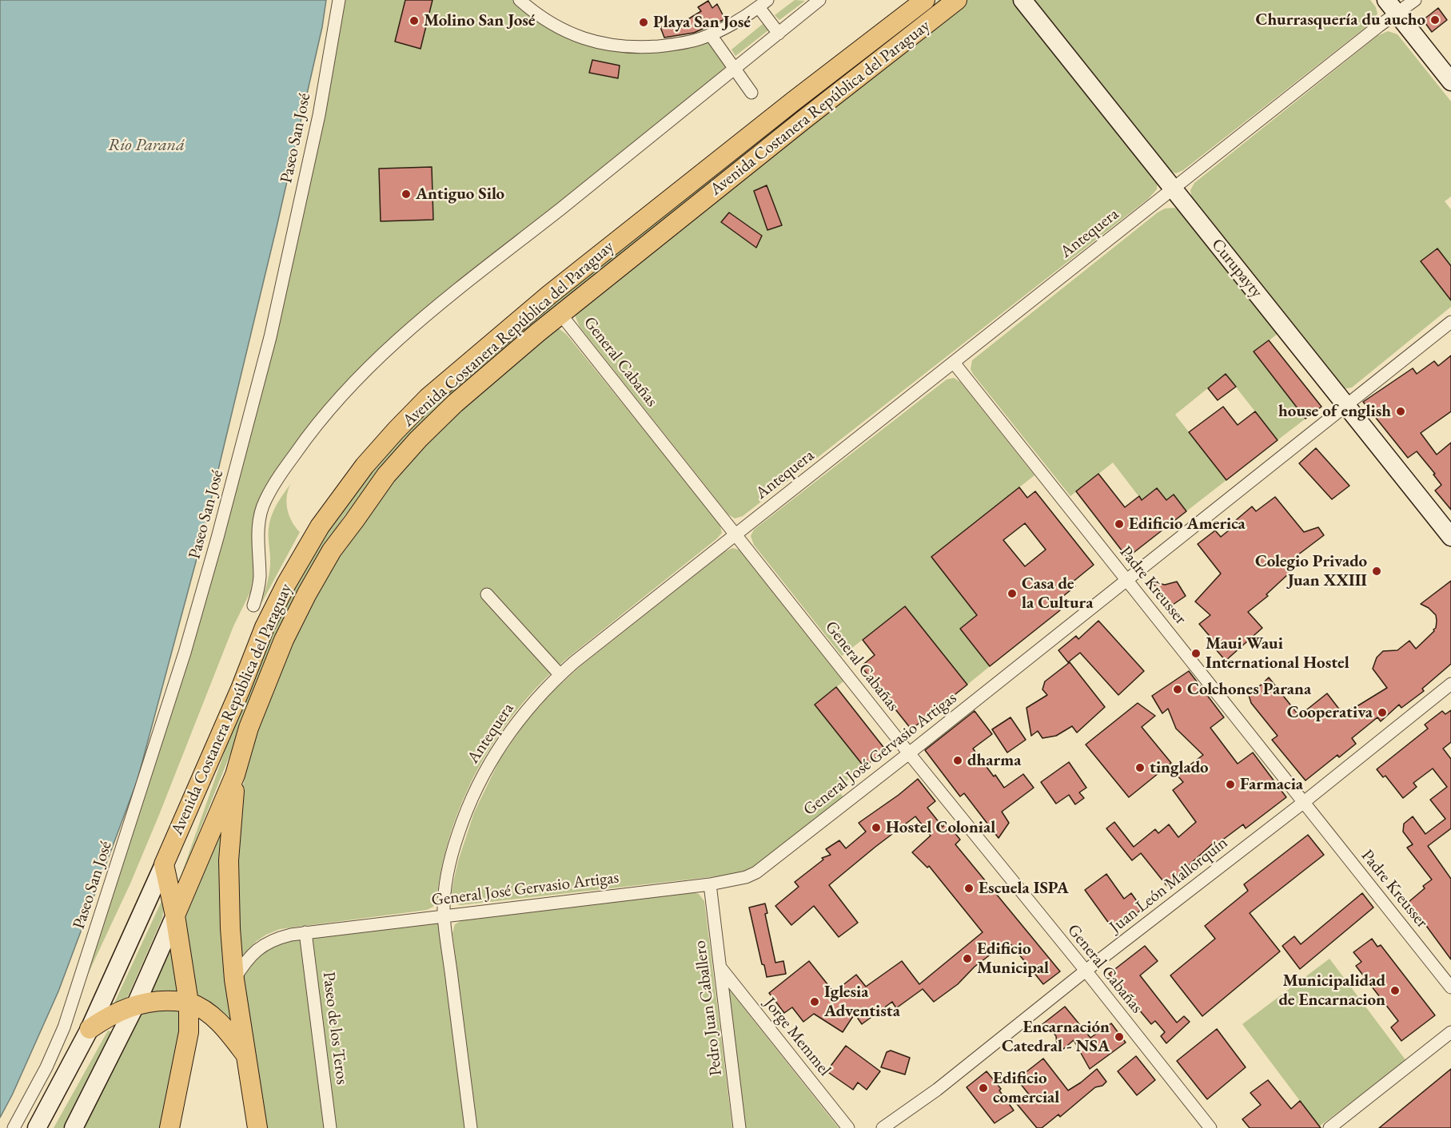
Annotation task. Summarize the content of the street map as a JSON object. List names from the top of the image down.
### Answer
{
  "streets": {
    "main road": ["Avenida Costanera República del Paraguay"],
    "street": [
      "Paseo San José",
      "Antequera",
      "Curupayty",
      "General Cabañas",
      "Padre Kreusser",
      "General José Gervasio Artigas",
      "Juan León Mallorquín",
      "Pedro Juan Caballero",
      "Paseo de los Teros",
      "Jorge Memmel"
    ]
  },
  "crossings": [
    ["Avenida Costanera República del Paraguay", "General Cabañas"],
    ["Antequera", "Curupayty"],
    ["Antequera", "General Cabañas"],
    ["Antequera", "Padre Kreusser"],
    ["Antequera", "General José Gervasio Artigas"],
    ["Curupayty", "General José Gervasio Artigas"],
    ["General Cabañas", "General José Gervasio Artigas"],
    ["General Cabañas", "Juan León Mallorquín"],
    ["Padre Kreusser", "General José Gervasio Artigas"],
    ["Padre Kreusser", "Juan León Mallorquín"],
    ["General José Gervasio Artigas", "Pedro Juan Caballero"],
    ["General José Gervasio Artigas", "Paseo de los Teros"],
    ["Pedro Juan Caballero", "Jorge Memmel"]
  ],
  "water": ["Río Paraná"],
  "places": [
    "Churrasquería du aucho",
    "Molino San José",
    "Playa San José",
    "Antiguo Silo",
    "house of english",
    "Edificio America",
    "Colegio Privado Juan XXIII",
    "Casa de la Cultura",
    "Maui Waui International Hostel",
    "Colchones Parana",
    "Cooperativa",
    "dharma",
    "tinglado",
    "Farmacia",
    "Hostel Colonial",
    "Escuela ISPA",
    "Edificio Municipal",
    "Municipalidad de Encarnacion",
    "Iglesia Adventista",
    "Encarnación Catedral - NSA",
    "Edificio comercial"
  ]
}
